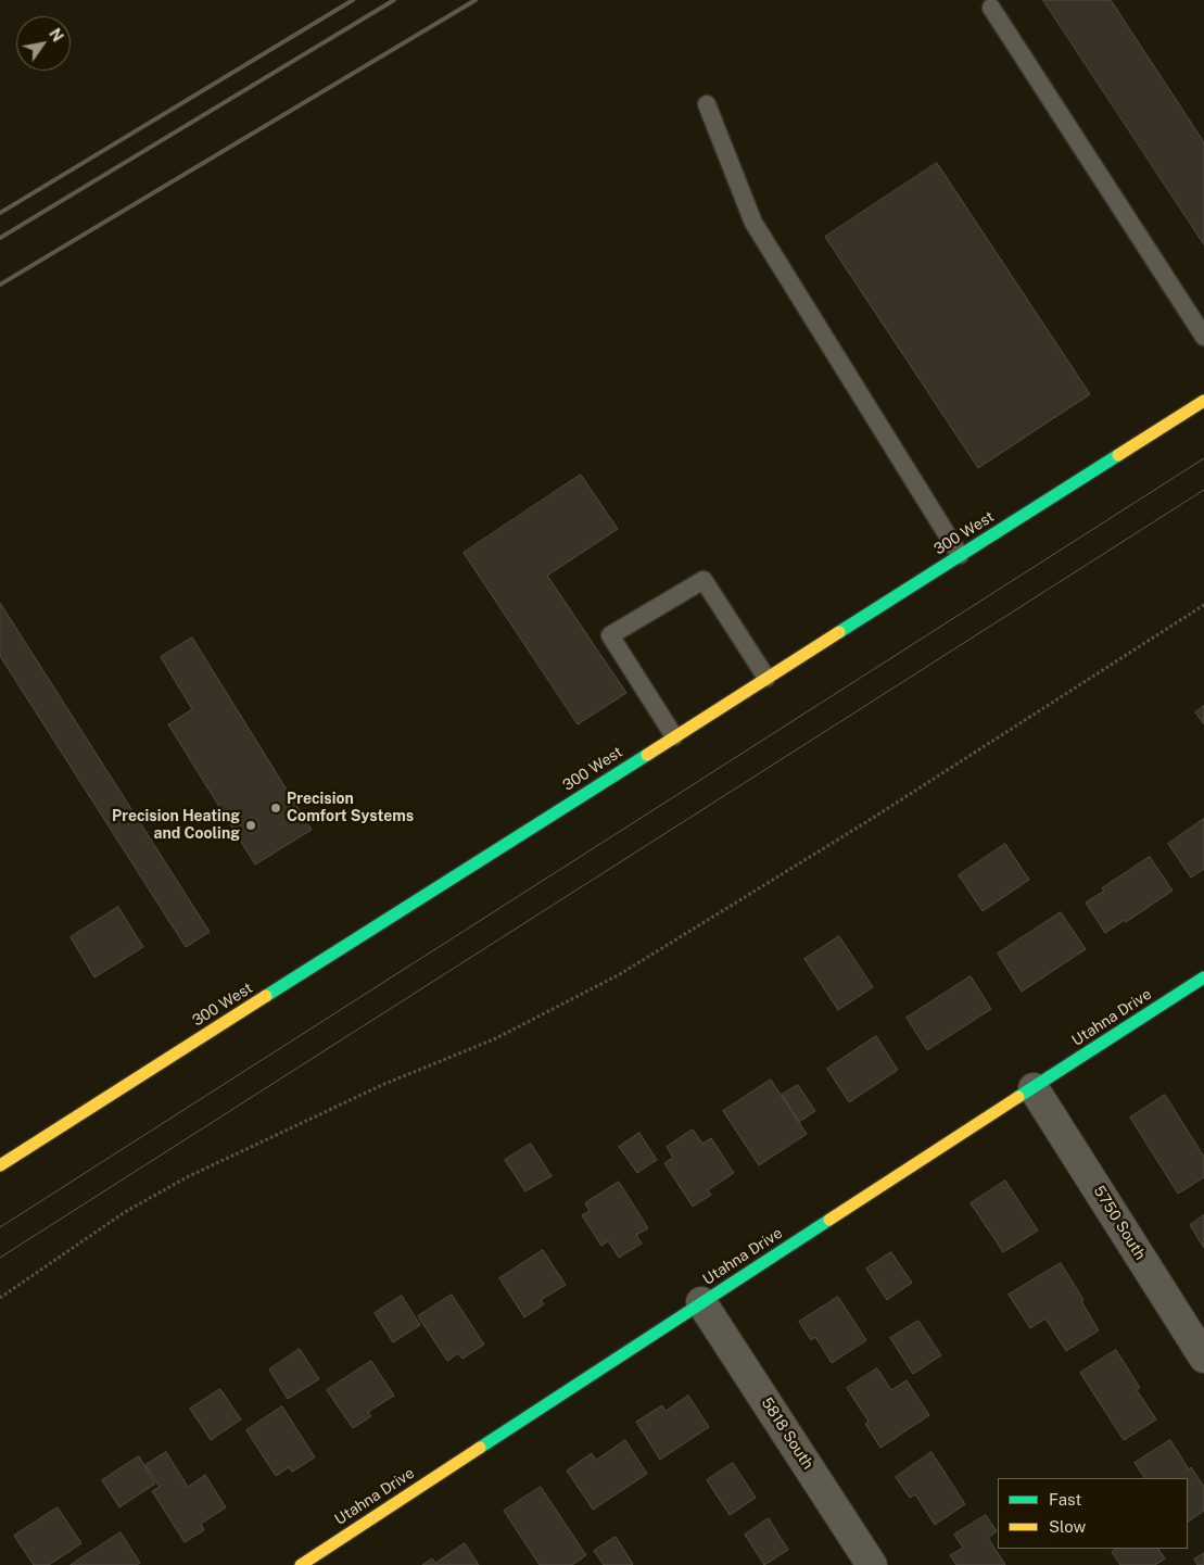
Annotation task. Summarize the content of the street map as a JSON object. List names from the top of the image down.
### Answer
{
  "streets": {
    "street": [
      "300 West",
      "Utahna Drive",
      "5750 South",
      "5818 South"
    ]
  },
  "crossings": [
    ["Utahna Drive", "5750 South"],
    ["Utahna Drive", "5818 South"]
  ],
  "places": ["Precision Comfort Systems", "Precision Heating and Cooling"],
  "legend": ["Fast", "Slow"],
  "north": "top right"
}
